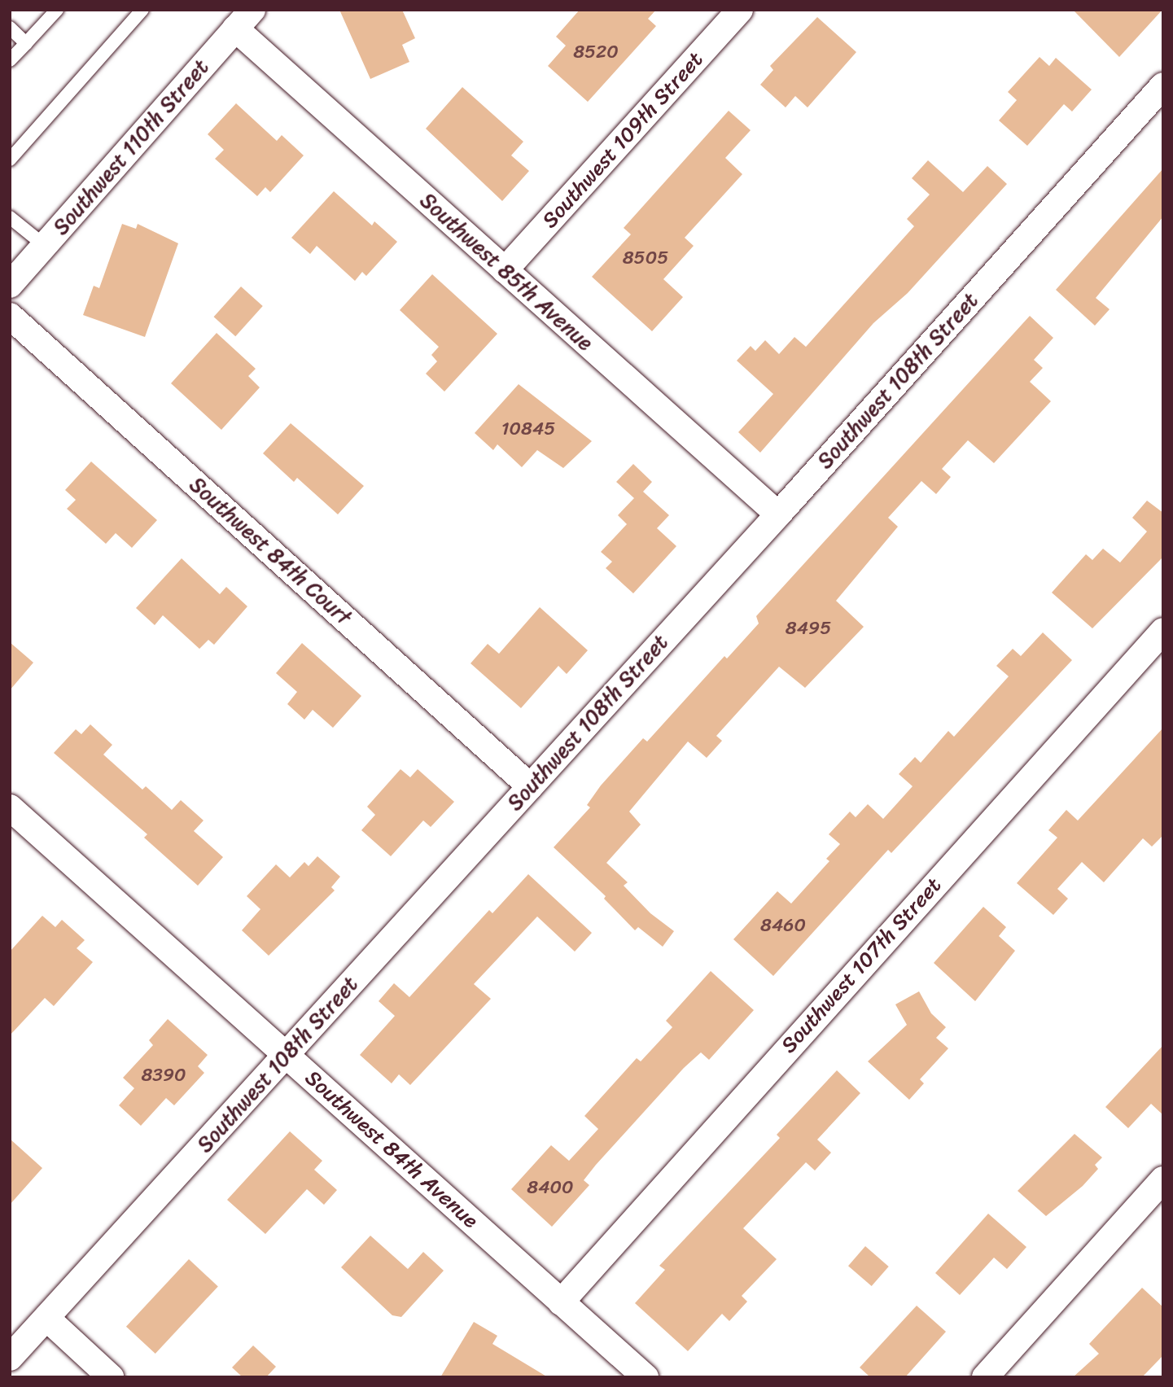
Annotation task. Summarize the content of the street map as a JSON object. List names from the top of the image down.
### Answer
{
  "streets": {
    "street": [
      "Southwest 109th Street",
      "Southwest 110th Street",
      "Southwest 85th Avenue",
      "Southwest 108th Street",
      "Southwest 84th Court",
      "Southwest 107th Street",
      "Southwest 84th Avenue"
    ]
  },
  "crossings": [
    ["Southwest 109th Street", "Southwest 85th Avenue"],
    ["Southwest 110th Street", "Southwest 85th Avenue"],
    ["Southwest 85th Avenue", "Southwest 108th Street"],
    ["Southwest 108th Street", "Southwest 84th Court"],
    ["Southwest 108th Street", "Southwest 84th Avenue"],
    ["Southwest 107th Street", "Southwest 84th Avenue"]
  ],
  "house_numbers": [
    "8520",
    "8505",
    "10845",
    "8495",
    "8460",
    "8390",
    "8400"
  ]
}
